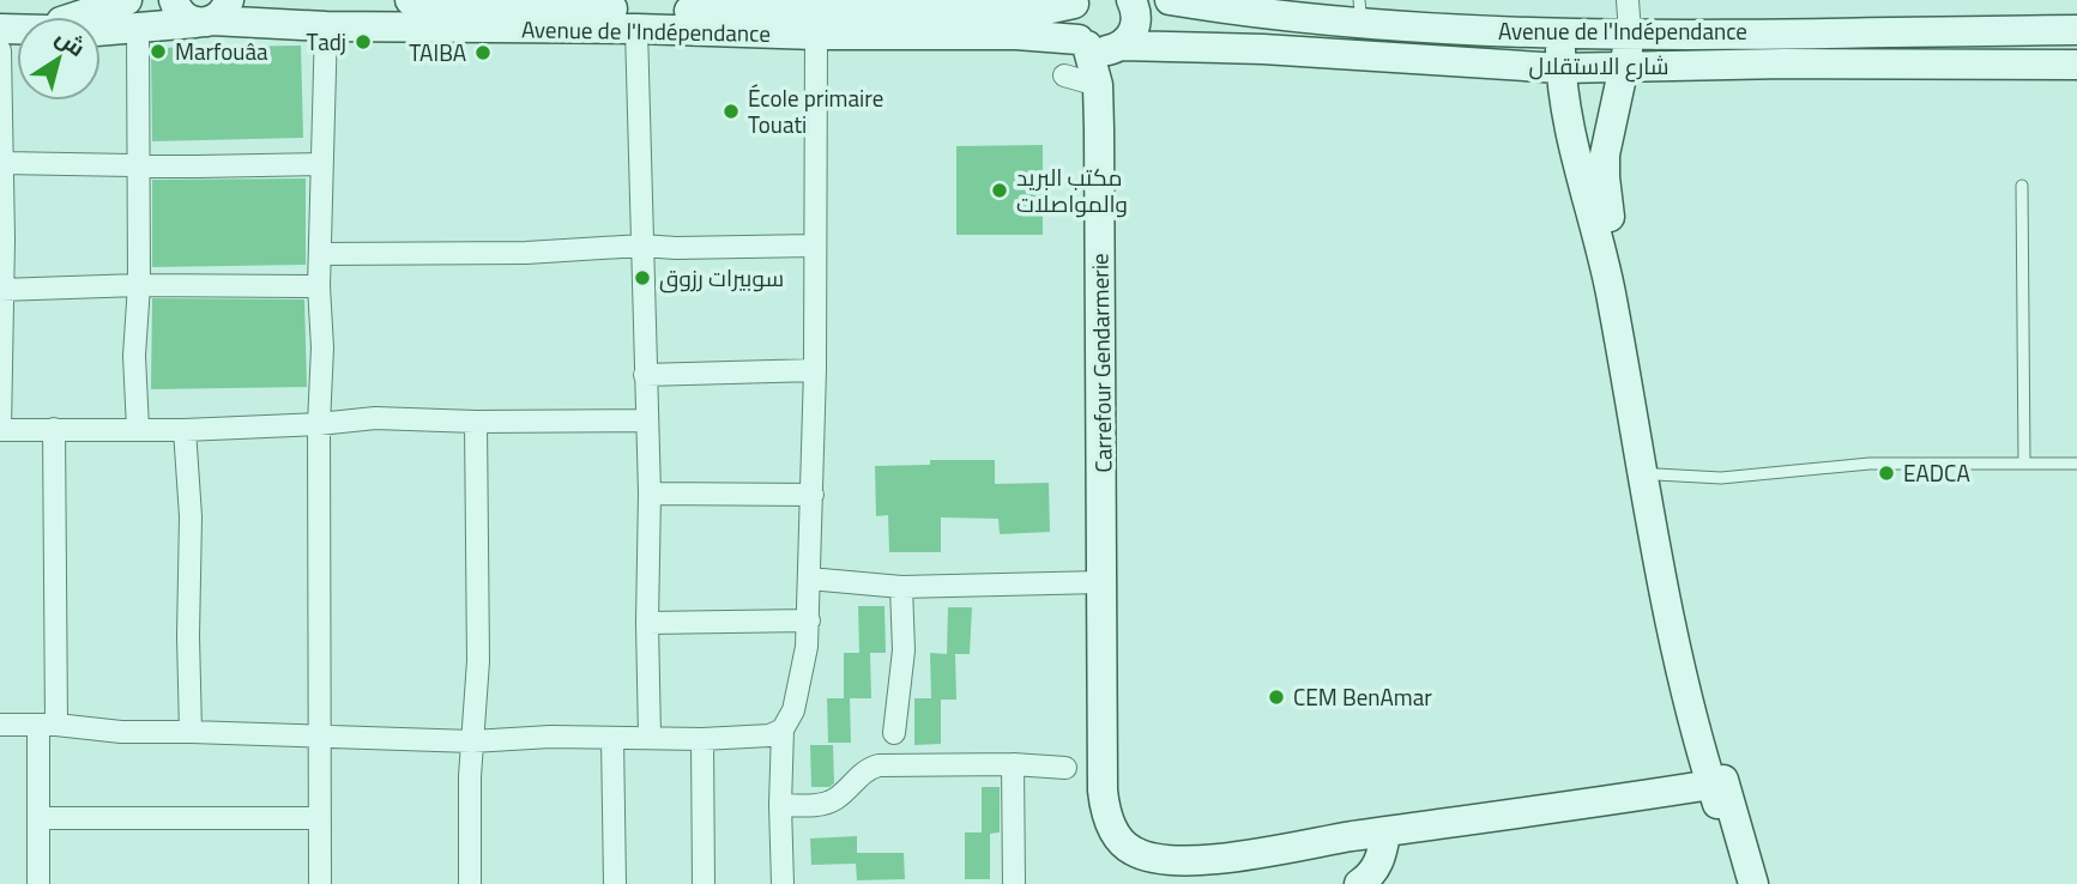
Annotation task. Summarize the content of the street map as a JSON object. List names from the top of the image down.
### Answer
{
  "streets": {
    "main road": ["Avenue de l'Indépendance", "شارع الاستقلال", "Carrefour Gendarmerie"]
  },
  "crossings": [
    ["Avenue de l'Indépendance", "شارع الاستقلال"]
  ],
  "places": [
    "Tadj",
    "Marfouâa",
    "TAIBA",
    "École primaire Touati",
    "مكتب البريد والمواصلات",
    "سوبيرات رزوق",
    "EADCA",
    "CEM BenAmar"
  ],
  "north": "top right"
}
